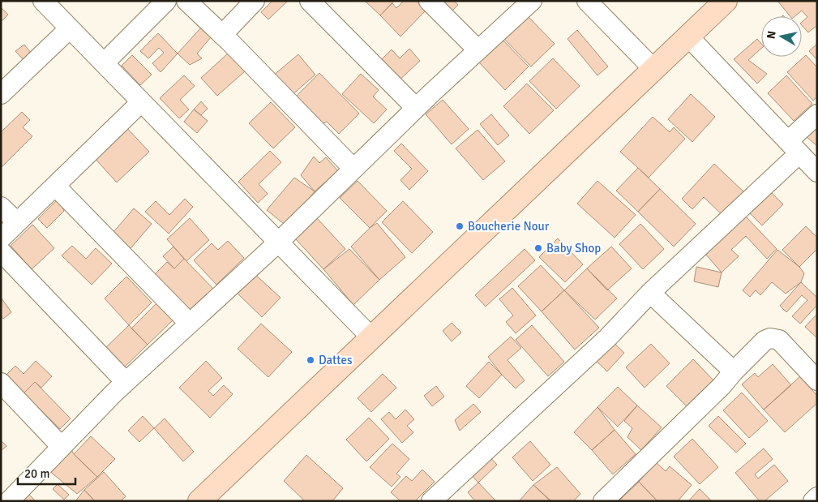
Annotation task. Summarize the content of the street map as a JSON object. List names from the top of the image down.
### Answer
{
  "places": ["Boucherie Nour", "Baby Shop", "Dattes"],
  "scale_bar": "20 m",
  "north": "left"
}
